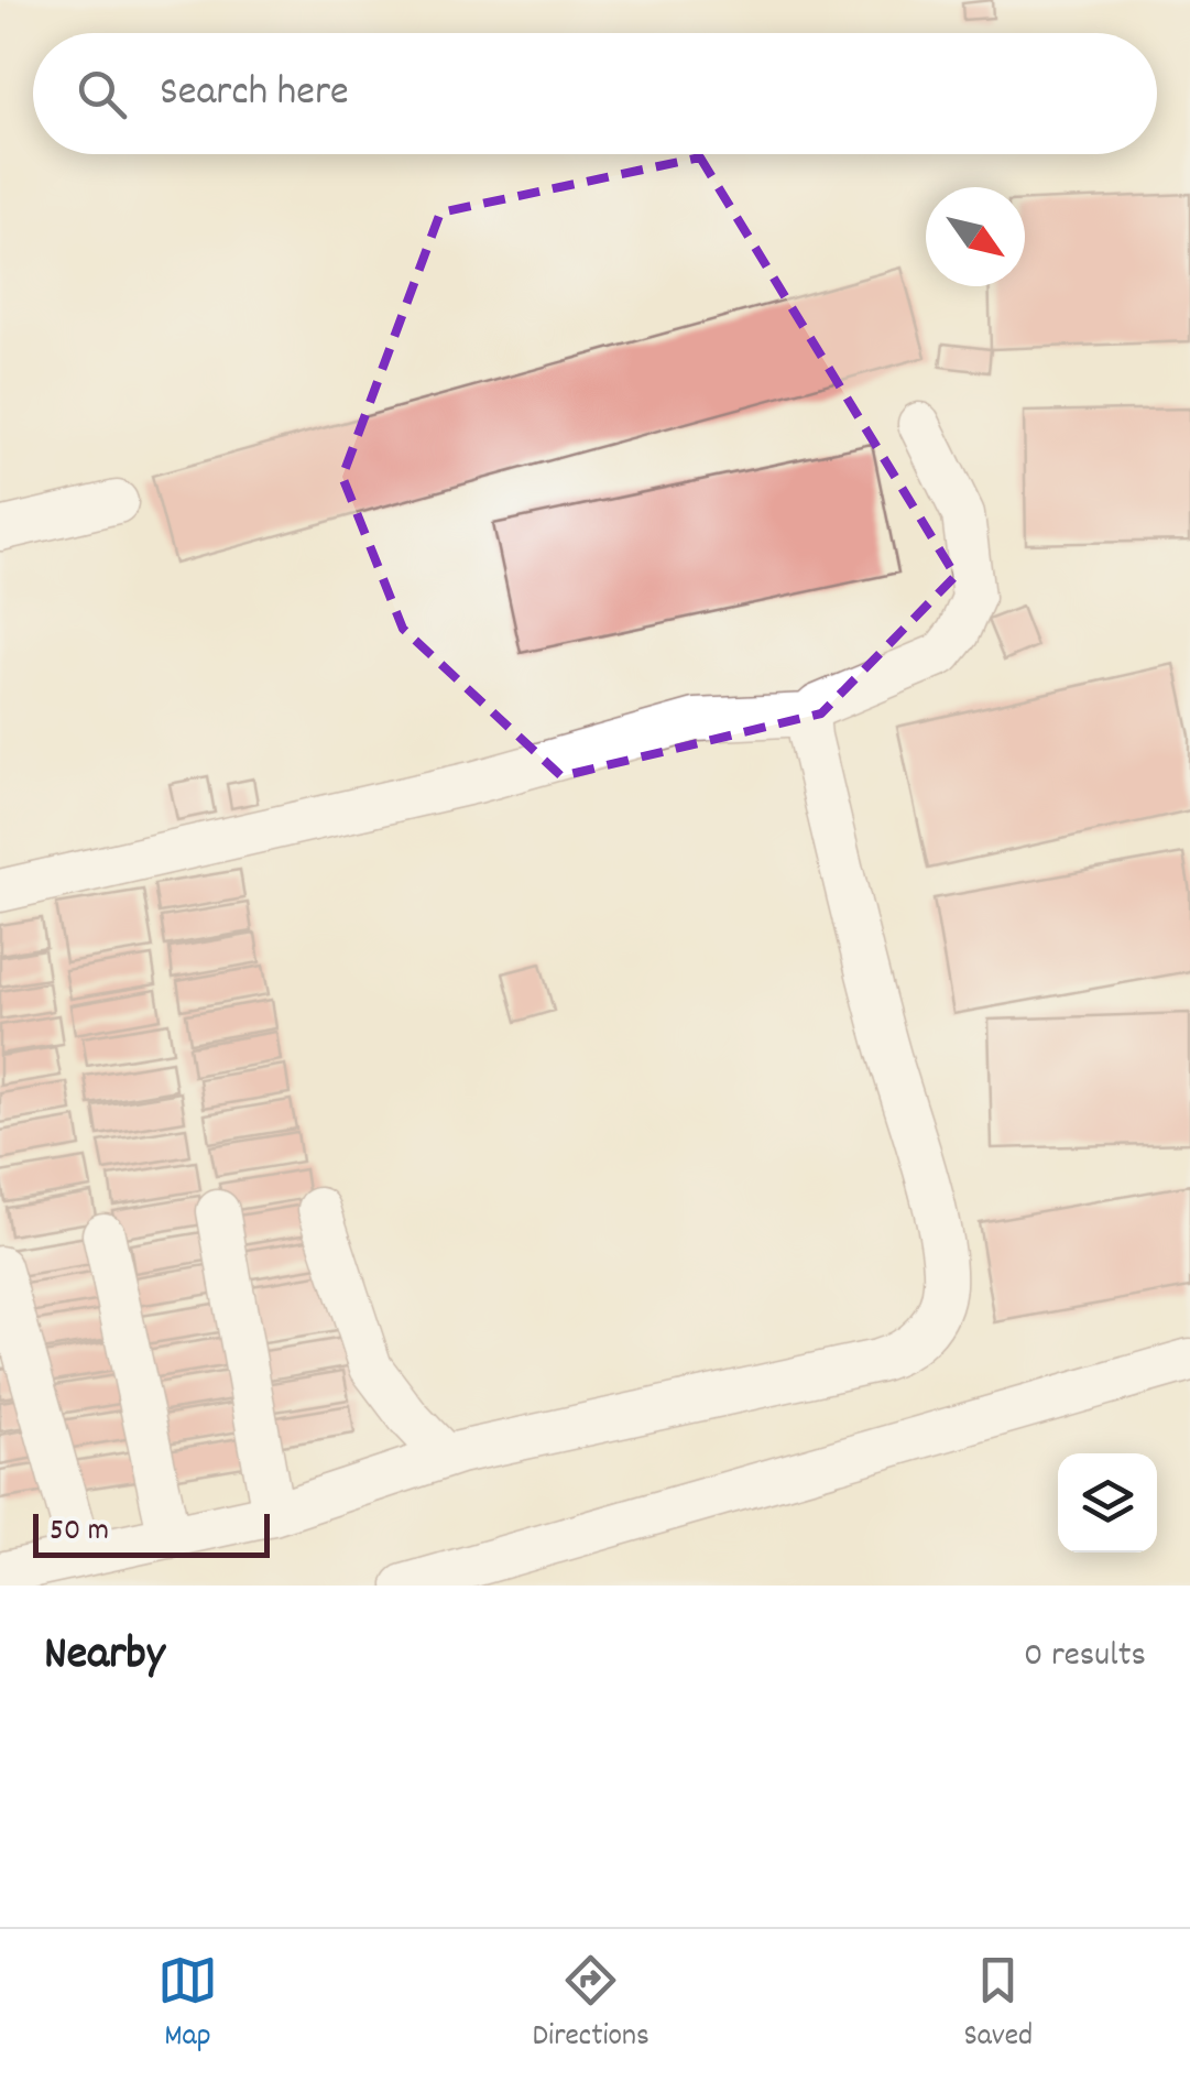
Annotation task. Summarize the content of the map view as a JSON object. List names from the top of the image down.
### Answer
{
  "scale_bar": "50 m",
  "north": "bottom right",
  "page": {
    "search": "Search here",
    "scale": "50 m",
    "heading": ["Nearby", "0 results"],
    "nav": ["Map", "Directions", "Saved"]
  }
}
